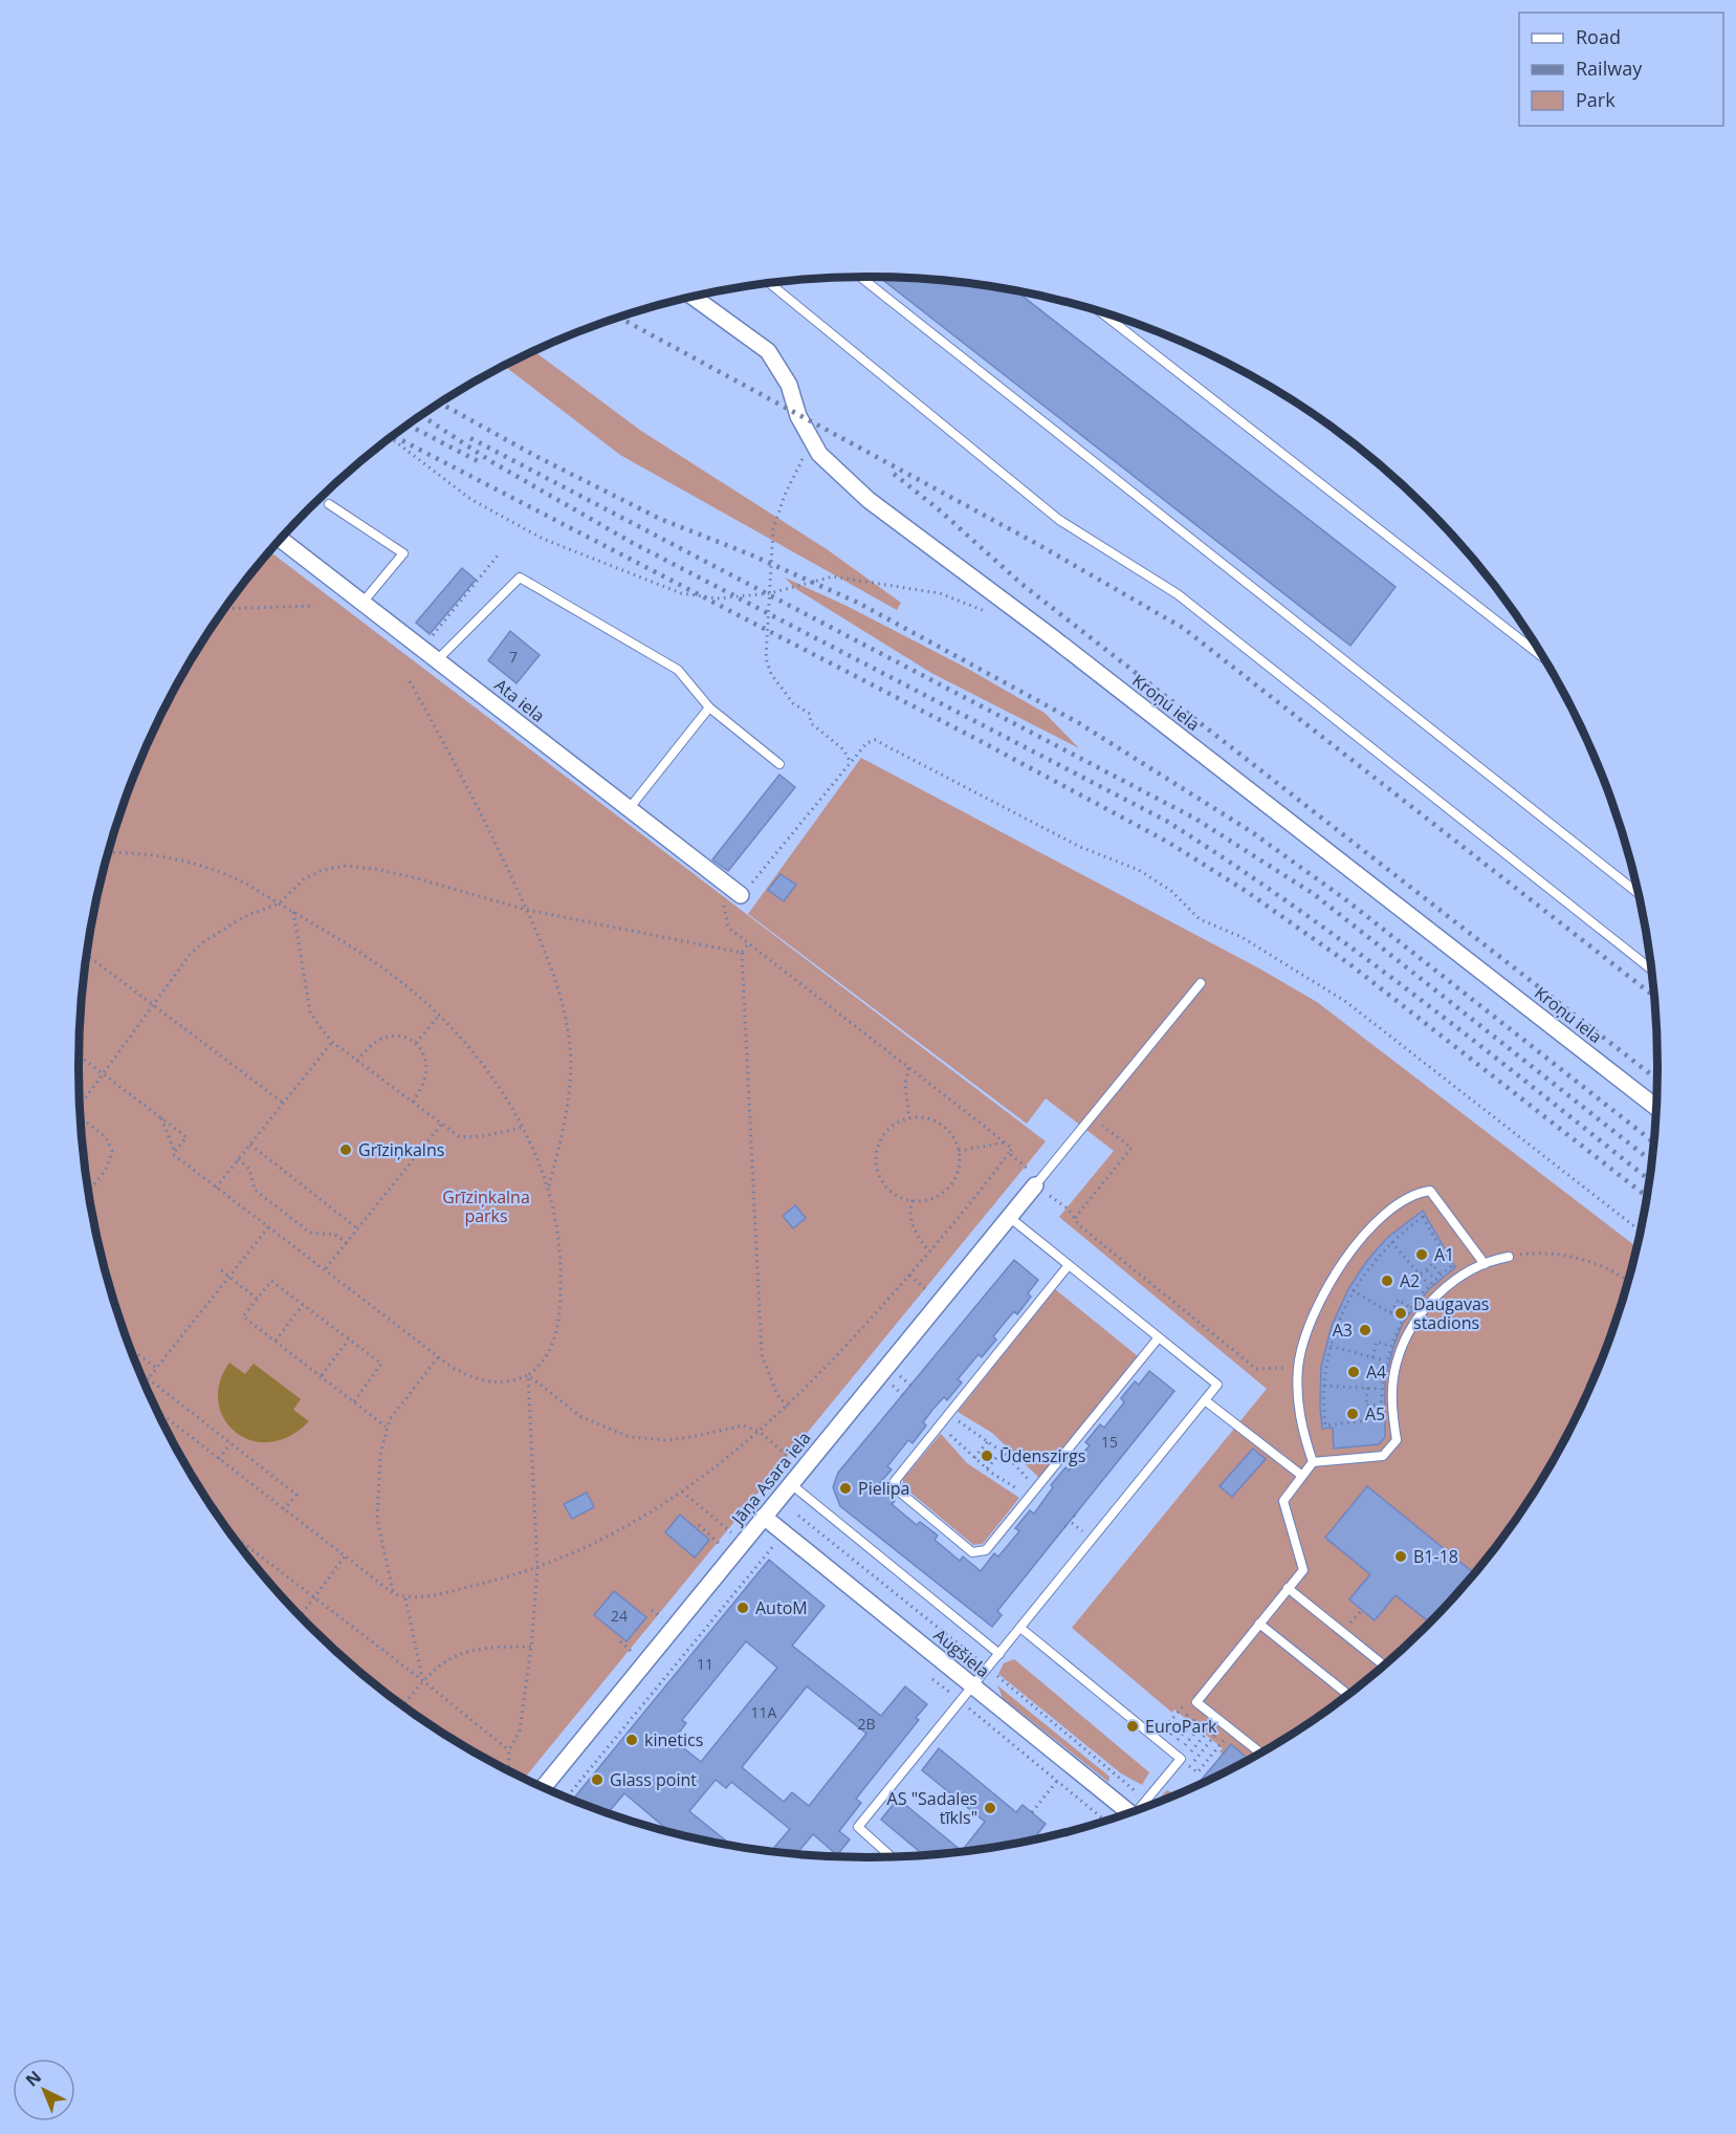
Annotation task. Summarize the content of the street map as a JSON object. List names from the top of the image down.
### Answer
{
  "streets": {
    "street": [
      "Ata iela",
      "Kroņu iela",
      "Jāņa Asara iela",
      "Augšiela"
    ]
  },
  "crossings": [
    ["Jāņa Asara iela", "Augšiela"]
  ],
  "parks": ["Grīziņkalna parks"],
  "places": [
    "Grīziņkalns",
    "A1",
    "A2",
    "Daugavas stadions",
    "A3",
    "A4",
    "A5",
    "Ūdenszirgs",
    "Pielipa",
    "B1-18",
    "AutoM",
    "EuroPark",
    "kinetics",
    "Glass point",
    "AS \"Sadales tīkls\""
  ],
  "house_numbers": [
    "7",
    "15",
    "24",
    "11",
    "11A",
    "2B"
  ],
  "legend": ["Road", "Railway", "Park"],
  "north": "top left"
}
